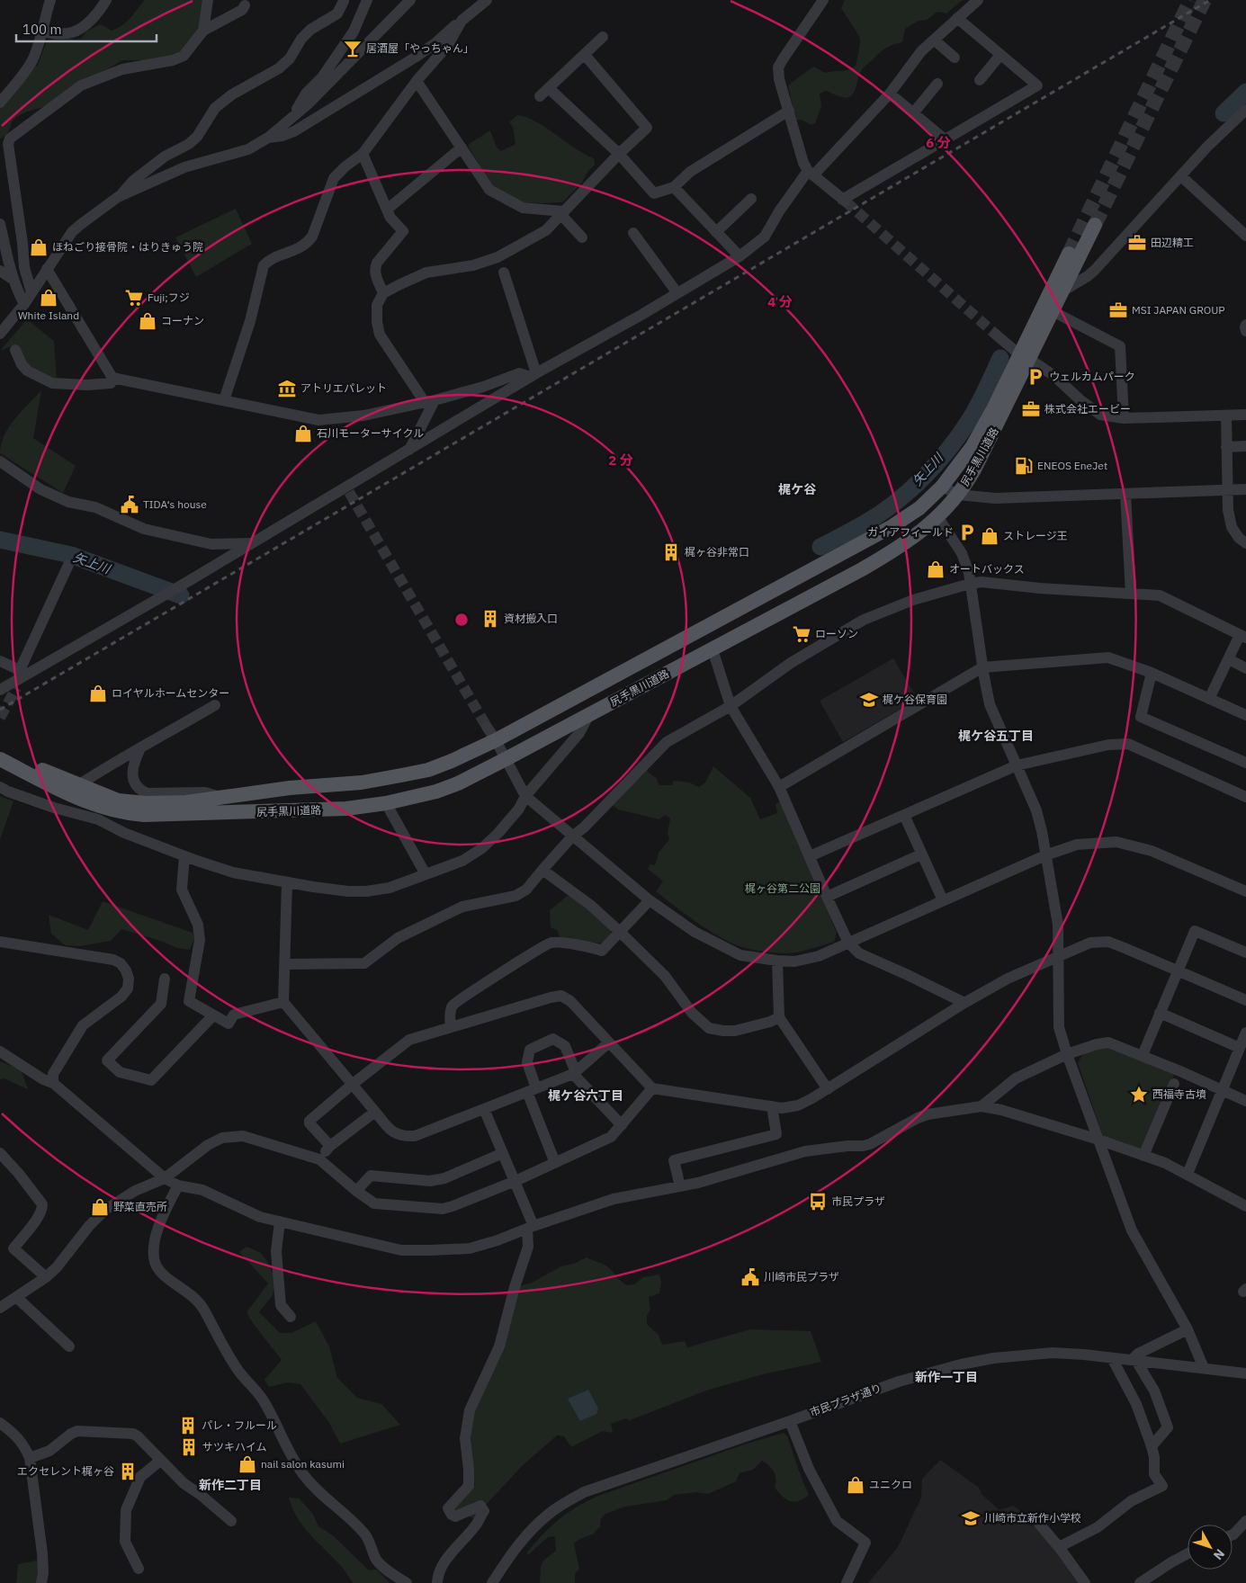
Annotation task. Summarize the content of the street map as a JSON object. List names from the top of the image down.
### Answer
{
  "streets": {
    "main road": ["尻手黒川道路"],
    "street": ["市民プラザ通り"]
  },
  "districts": [
    "梶ケ谷",
    "梶ケ谷五丁目",
    "梶ケ谷六丁目",
    "新作一丁目",
    "新作二丁目"
  ],
  "water": ["矢上川"],
  "parks": ["梶ヶ谷第二公園"],
  "places": {
    "bar": ["居酒屋「やっちゃん」"],
    "office": ["田辺精工", "MSI JAPAN GROUP", "株式会社エービー"],
    "shop": [
      "ほねごり接骨院・はりきゅう院",
      "White Island",
      "コーナン",
      "石川モーターサイクル",
      "ストレージ王",
      "オートバックス",
      "ロイヤルホームセンター",
      "野菜直売所",
      "nail salon kasumi",
      "ユニクロ"
    ],
    "supermarket": ["Fuji;フジ", "ローソン"],
    "parking": ["ウェルカムパーク", "ガイアフィールド"],
    "museum": ["アトリエパレット"],
    "fuel station": ["ENEOS EneJet"],
    "public building": ["TIDA‘s house", "川崎市民プラザ"],
    "building": [
      "梶ヶ谷非常口",
      "資材搬入口",
      "パレ・フルール",
      "サツキハイム",
      "エクセレント梶ヶ谷"
    ],
    "school or university": ["梶ケ谷保育園", "川崎市立新作小学校"],
    "place": ["西福寺古墳"],
    "bus stop": ["市民プラザ"]
  },
  "scale_bar": "100 m",
  "north": "bottom right",
  "rings": ["6 分", "4 分", "2 分"]
}
